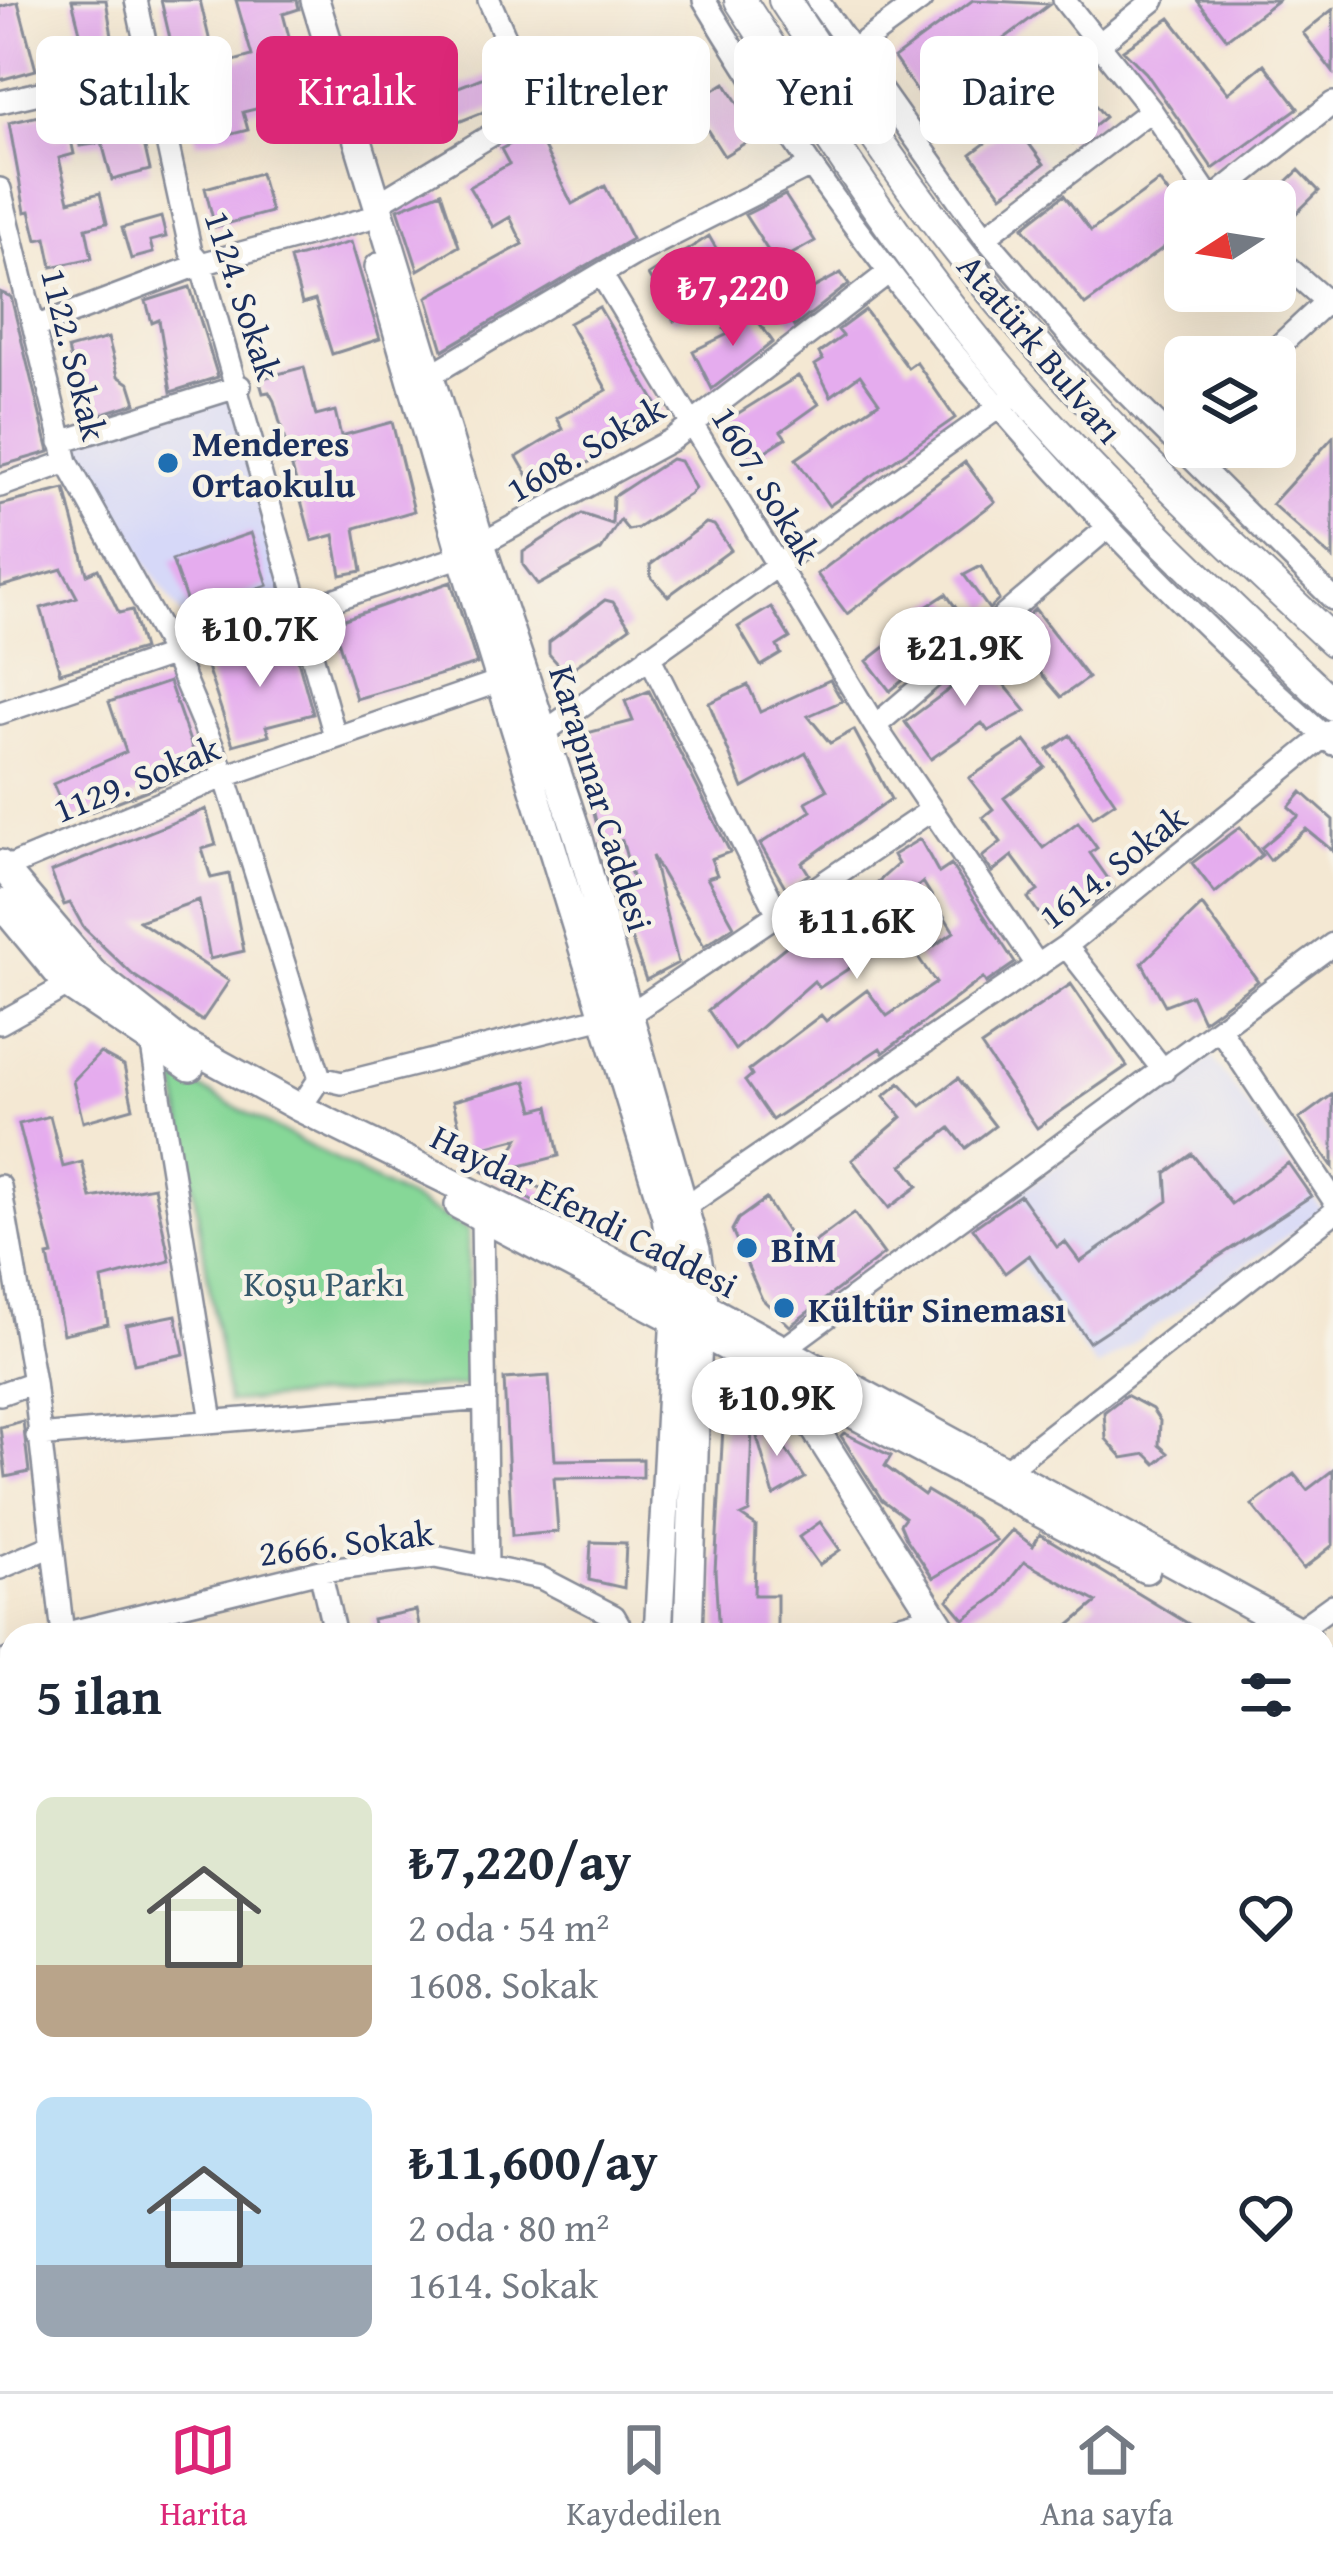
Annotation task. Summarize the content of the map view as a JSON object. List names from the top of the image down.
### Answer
{
  "streets": {
    "highway": ["Atatürk Bulvarı"],
    "main road": ["Karapınar Caddesi", "Haydar Efendi Caddesi"],
    "street": [
      "1124. Sokak",
      "1122. Sokak",
      "1608. Sokak",
      "1607. Sokak",
      "1129. Sokak",
      "1614. Sokak",
      "2666. Sokak"
    ]
  },
  "crossings": [
    ["1124. Sokak", "1608. Sokak"],
    ["1124. Sokak", "1129. Sokak"],
    ["1122. Sokak", "1608. Sokak"],
    ["1122. Sokak", "1129. Sokak"],
    ["1608. Sokak", "1607. Sokak"],
    ["1608. Sokak", "Karapınar Caddesi"],
    ["1607. Sokak", "1614. Sokak"],
    ["1129. Sokak", "Karapınar Caddesi"],
    ["1129. Sokak", "Haydar Efendi Caddesi"],
    ["Karapınar Caddesi", "1614. Sokak"],
    ["Karapınar Caddesi", "Haydar Efendi Caddesi"]
  ],
  "parks": ["Koşu Parkı"],
  "places": ["Menderes Ortaokulu", "BİM", "Kültür Sineması"],
  "north": "left",
  "page": {
    "chip": [
      "Satılık",
      "Kiralık",
      "Filtreler",
      "Yeni",
      "Daire"
    ],
    "price": [
      "₺7,220",
      "₺10.7K",
      "₺21.9K",
      "₺11.6K",
      "₺10.9K"
    ],
    "heading": "5 ilan",
    "list": [
      {
        "name": "₺7,220/ay",
        "note": "2 oda · 54 m² · 1608. Sokak"
      },
      {
        "name": "₺11,600/ay",
        "note": "2 oda · 80 m² · 1614. Sokak"
      }
    ],
    "tabs": ["Harita", "Kaydedilen", "Ana sayfa"]
  }
}
